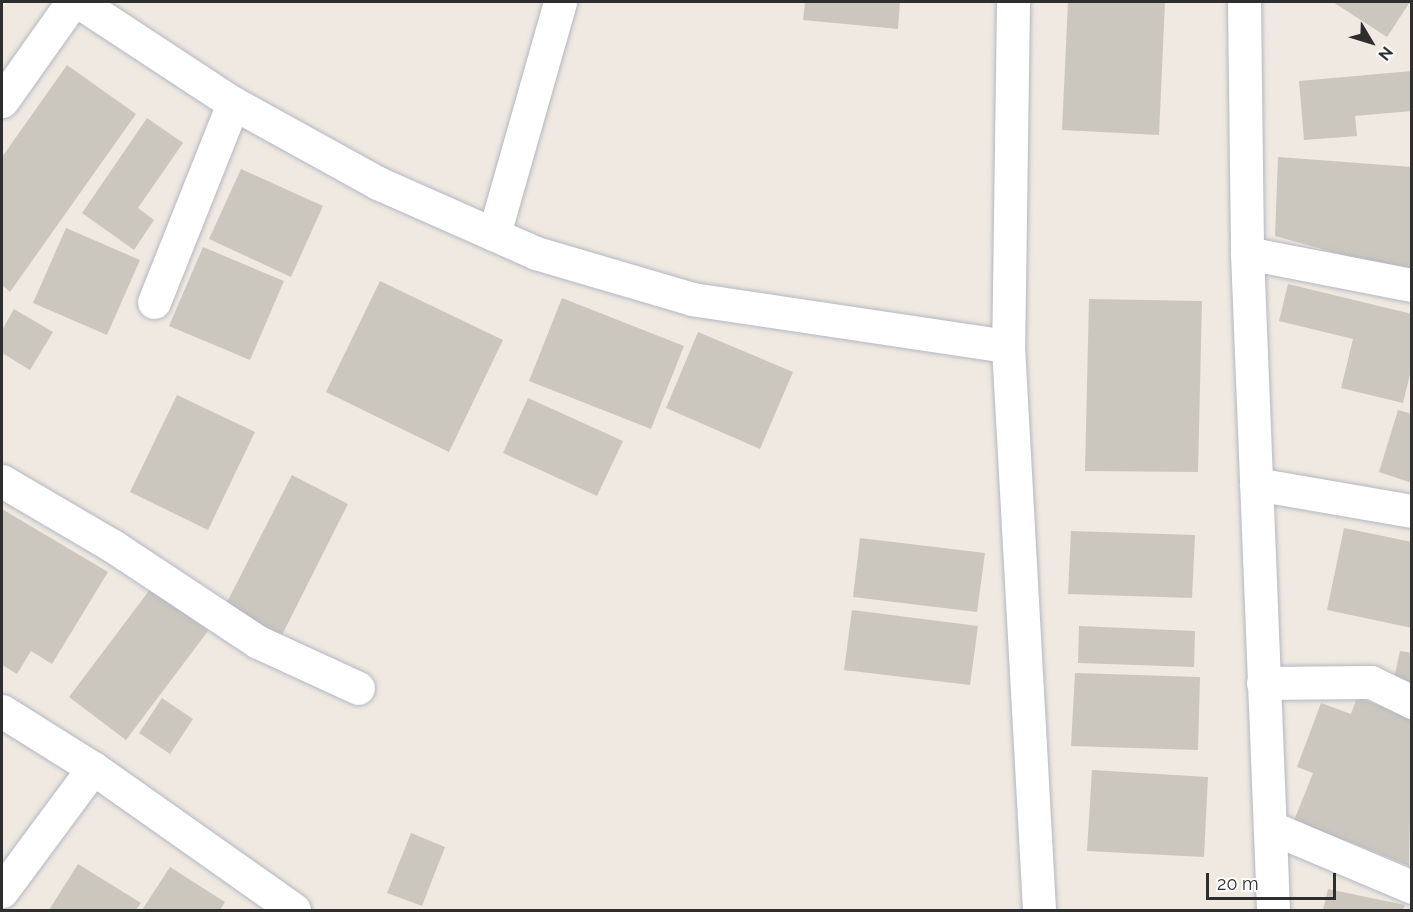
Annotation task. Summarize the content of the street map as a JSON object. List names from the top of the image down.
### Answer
{
  "scale_bar": "20 m",
  "north": "bottom right"
}
